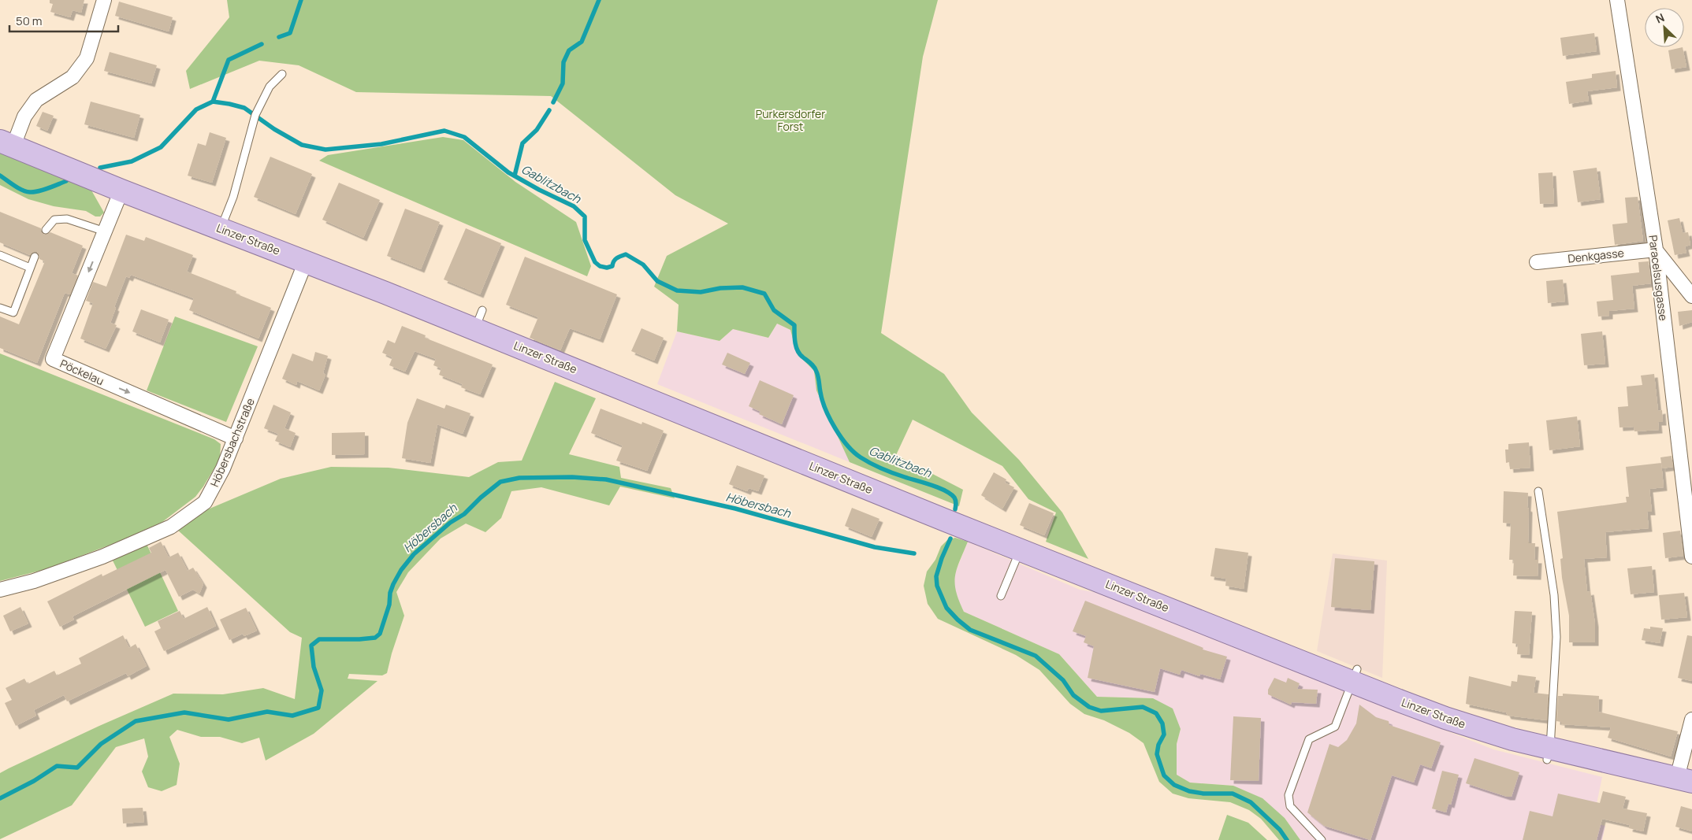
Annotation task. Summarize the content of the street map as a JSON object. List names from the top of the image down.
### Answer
{
  "streets": {
    "main road": ["Linzer Straße"],
    "street": [
      "Denkgasse",
      "Paracelsusgasse",
      "Pöckelau",
      "Höbersbachstraße"
    ]
  },
  "crossings": [
    ["Linzer Straße", "Pöckelau"],
    ["Linzer Straße", "Höbersbachstraße"],
    ["Denkgasse", "Paracelsusgasse"],
    ["Pöckelau", "Höbersbachstraße"]
  ],
  "water": ["Gablitzbach", "Höbersbach"],
  "parks": ["Purkersdorfer Forst"],
  "scale_bar": "50 m",
  "north": "top left"
}
